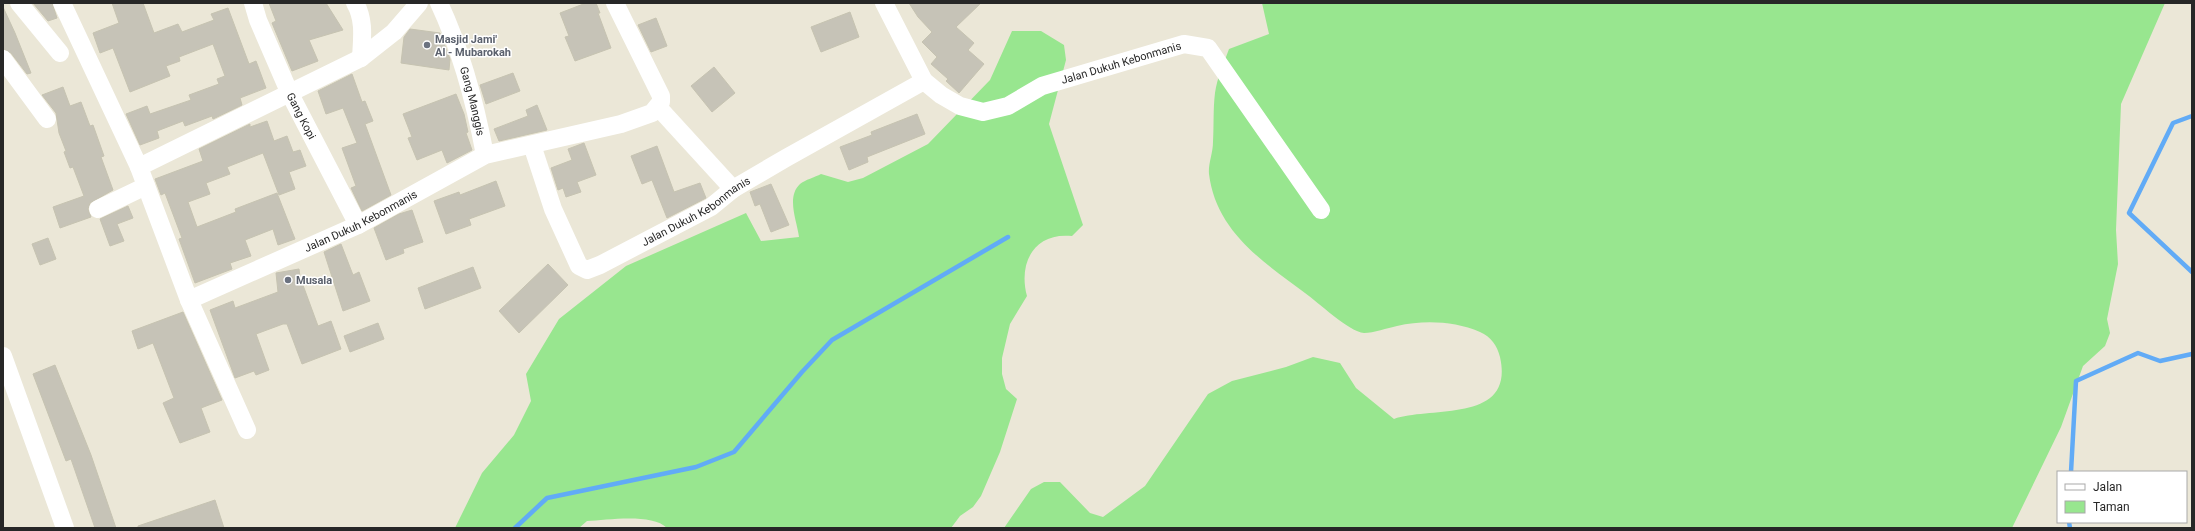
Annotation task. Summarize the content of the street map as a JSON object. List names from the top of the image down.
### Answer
{
  "streets": {
    "street": ["Jalan Dukuh Kebonmanis", "Gang Manggis", "Gang Kopi"]
  },
  "crossings": [
    ["Jalan Dukuh Kebonmanis", "Gang Manggis"],
    ["Jalan Dukuh Kebonmanis", "Gang Kopi"]
  ],
  "places": ["Masjid Jami' Al - Mubarokah", "Musala"],
  "legend": ["Jalan", "Taman"]
}
